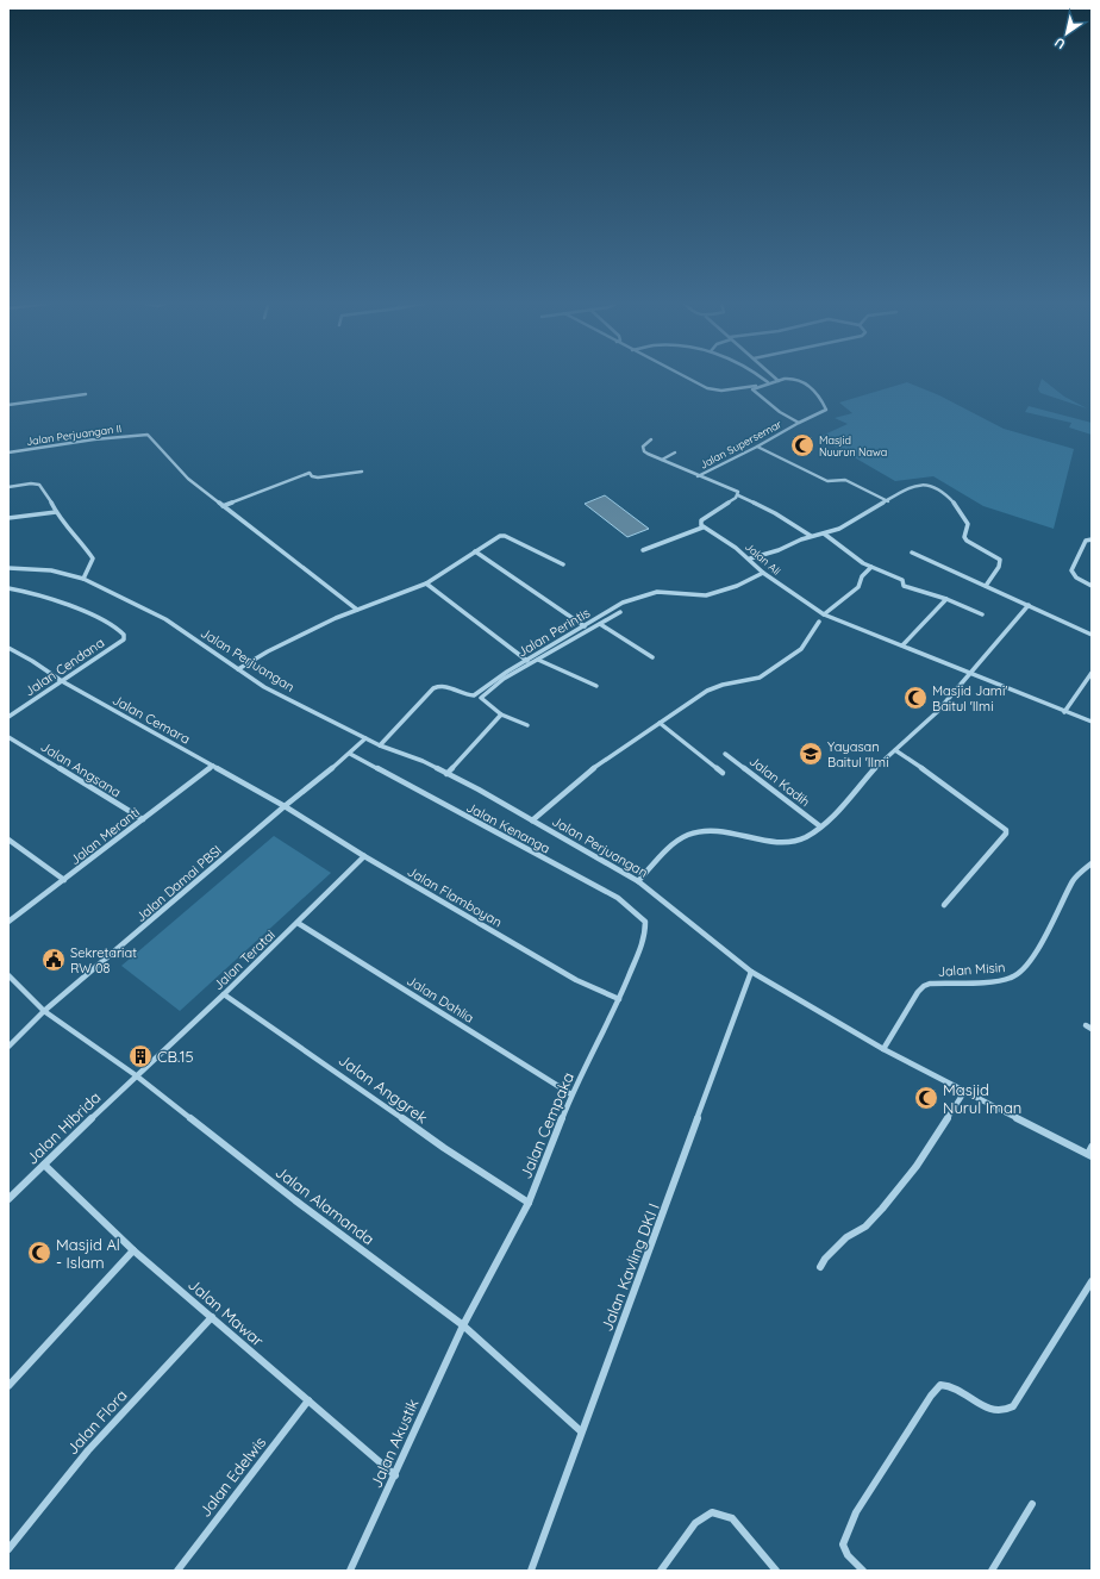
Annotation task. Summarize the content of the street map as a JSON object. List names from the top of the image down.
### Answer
{
  "streets": {
    "street": [
      "Jalan Perjuangan II",
      "Jalan Supersemar",
      "Jalan Ali",
      "Jalan Perintis",
      "Jalan Perjuangan",
      "Jalan Cendana",
      "Jalan Cemara",
      "Jalan Angsana",
      "Jalan Kadih",
      "Jalan Kenanga",
      "Jalan Meranti",
      "Jalan Damai PBSI",
      "Jalan Flamboyan",
      "Jalan Teratai",
      "Jalan Misin",
      "Jalan Dahlia",
      "Jalan Anggrek",
      "Jalan Cempaka",
      "Jalan Hibrida",
      "Jalan Alamanda",
      "Jalan Kavling DKI I",
      "Jalan Mawar",
      "Jalan Flora",
      "Jalan Akustik",
      "Jalan Edelwis"
    ]
  },
  "crossings": [
    ["Jalan Ali", "Jalan Perintis"],
    ["Jalan Perintis", "Jalan Perjuangan"],
    ["Jalan Perjuangan", "Jalan Damai PBSI"],
    ["Jalan Perjuangan", "Jalan Misin"],
    ["Jalan Perjuangan", "Jalan Kavling DKI I"],
    ["Jalan Cendana", "Jalan Cemara"],
    ["Jalan Cemara", "Jalan Meranti"],
    ["Jalan Cemara", "Jalan Damai PBSI"],
    ["Jalan Cemara", "Jalan Flamboyan"],
    ["Jalan Angsana", "Jalan Meranti"],
    ["Jalan Kenanga", "Jalan Damai PBSI"],
    ["Jalan Kenanga", "Jalan Cempaka"],
    ["Jalan Damai PBSI", "Jalan Flamboyan"],
    ["Jalan Damai PBSI", "Jalan Alamanda"],
    ["Jalan Flamboyan", "Jalan Teratai"],
    ["Jalan Flamboyan", "Jalan Cempaka"],
    ["Jalan Teratai", "Jalan Dahlia"],
    ["Jalan Teratai", "Jalan Anggrek"],
    ["Jalan Teratai", "Jalan Hibrida"],
    ["Jalan Teratai", "Jalan Alamanda"],
    ["Jalan Dahlia", "Jalan Cempaka"],
    ["Jalan Anggrek", "Jalan Cempaka"],
    ["Jalan Cempaka", "Jalan Alamanda"],
    ["Jalan Cempaka", "Jalan Akustik"],
    ["Jalan Hibrida", "Jalan Alamanda"],
    ["Jalan Hibrida", "Jalan Mawar"],
    ["Jalan Alamanda", "Jalan Kavling DKI I"],
    ["Jalan Alamanda", "Jalan Akustik"],
    ["Jalan Mawar", "Jalan Flora"],
    ["Jalan Mawar", "Jalan Akustik"],
    ["Jalan Mawar", "Jalan Edelwis"]
  ],
  "places": {
    "mosque": [
      "Masjid Nuurun Nawa",
      "Masjid Jami' Baitul 'Ilmi",
      "Masjid Nurul Iman",
      "Masjid Al - Islam"
    ],
    "school or university": ["Yayasan Baitul 'Ilmi"],
    "public building": ["Sekretariat RW 08"],
    "building": ["CB.15"]
  },
  "north": "bottom left"
}
